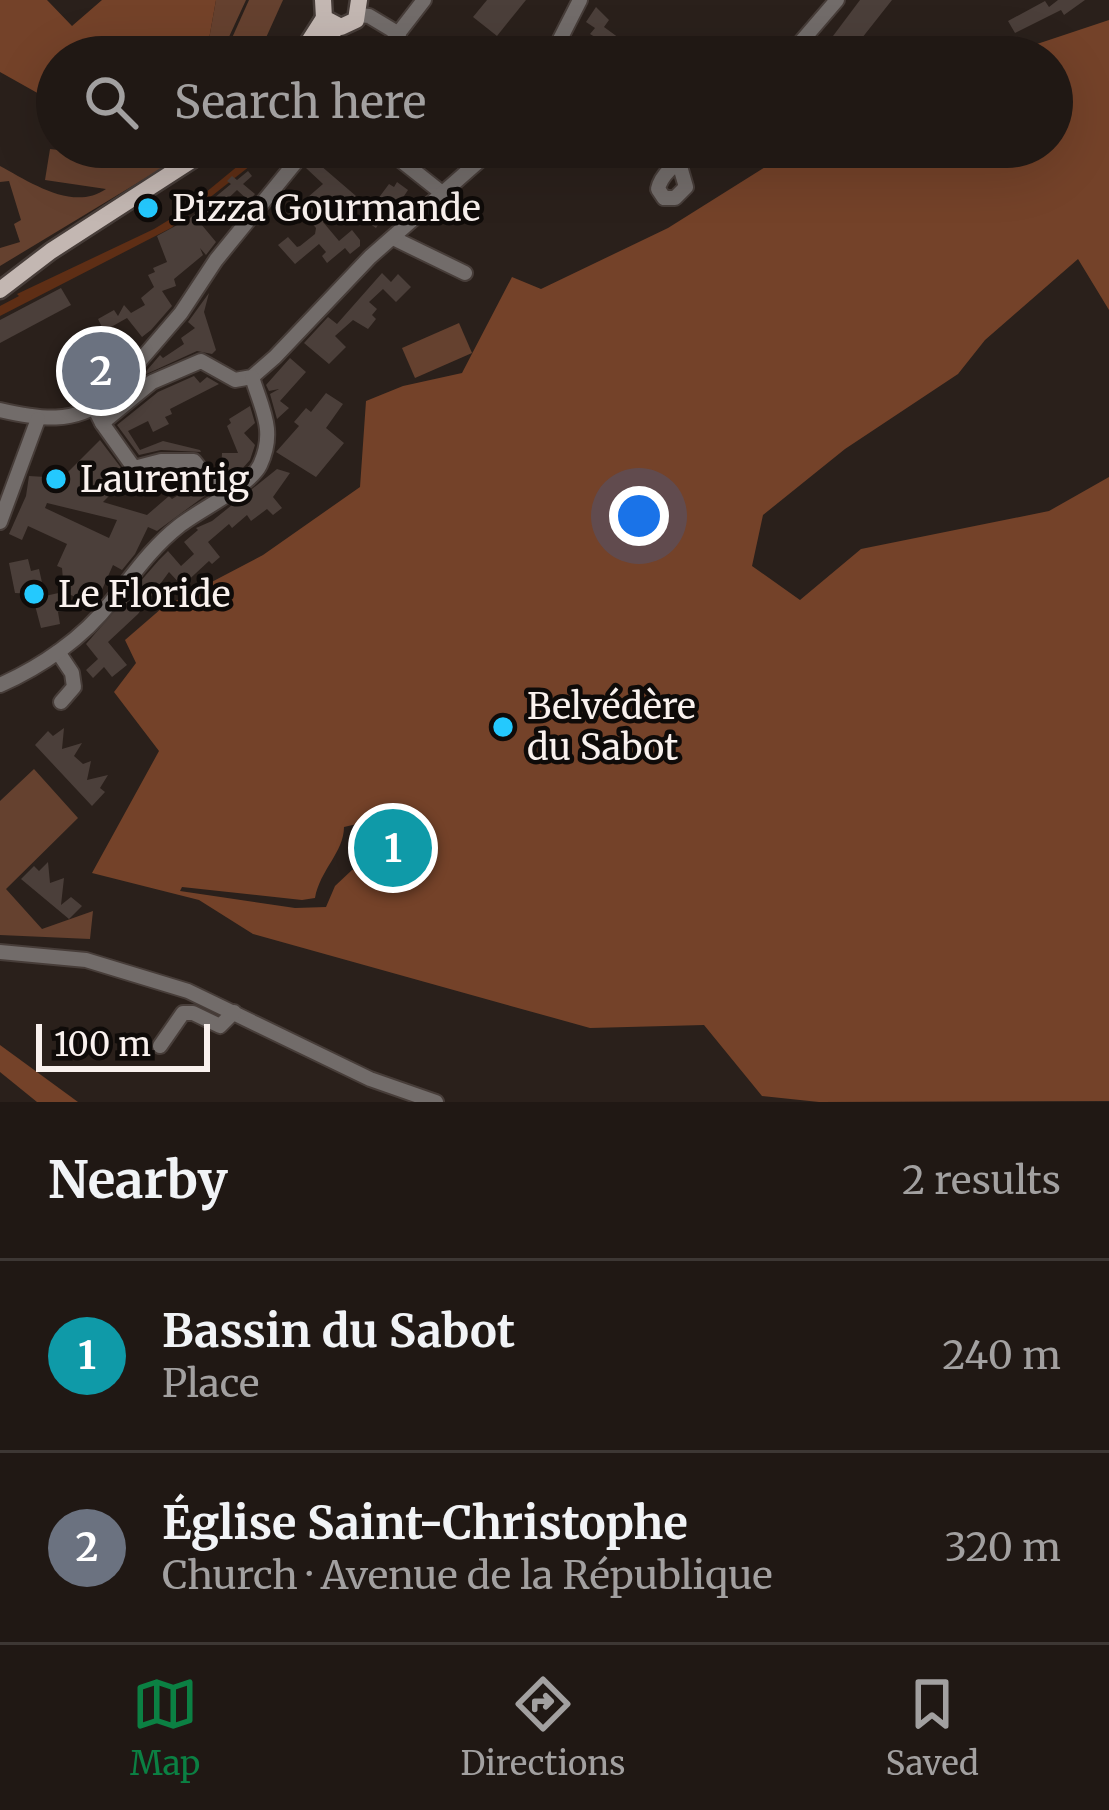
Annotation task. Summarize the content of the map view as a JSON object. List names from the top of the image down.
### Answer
{
  "places": [
    "Pizza Gourmande",
    "Laurentig",
    "Le Floride",
    "Belvédère du Sabot"
  ],
  "scale_bar": "100 m",
  "page": {
    "search": "Search here",
    "pins": ["2", "1"],
    "scale": "100 m",
    "heading": ["Nearby", "2 results"],
    "list": [
      {
        "mark": "1",
        "name": "Bassin du Sabot",
        "note": "Place",
        "value": "240 m"
      },
      {
        "mark": "2",
        "name": "Église Saint-Christophe",
        "note": "Church · Avenue de la République",
        "value": "320 m"
      }
    ],
    "nav": ["Map", "Directions", "Saved"]
  }
}
